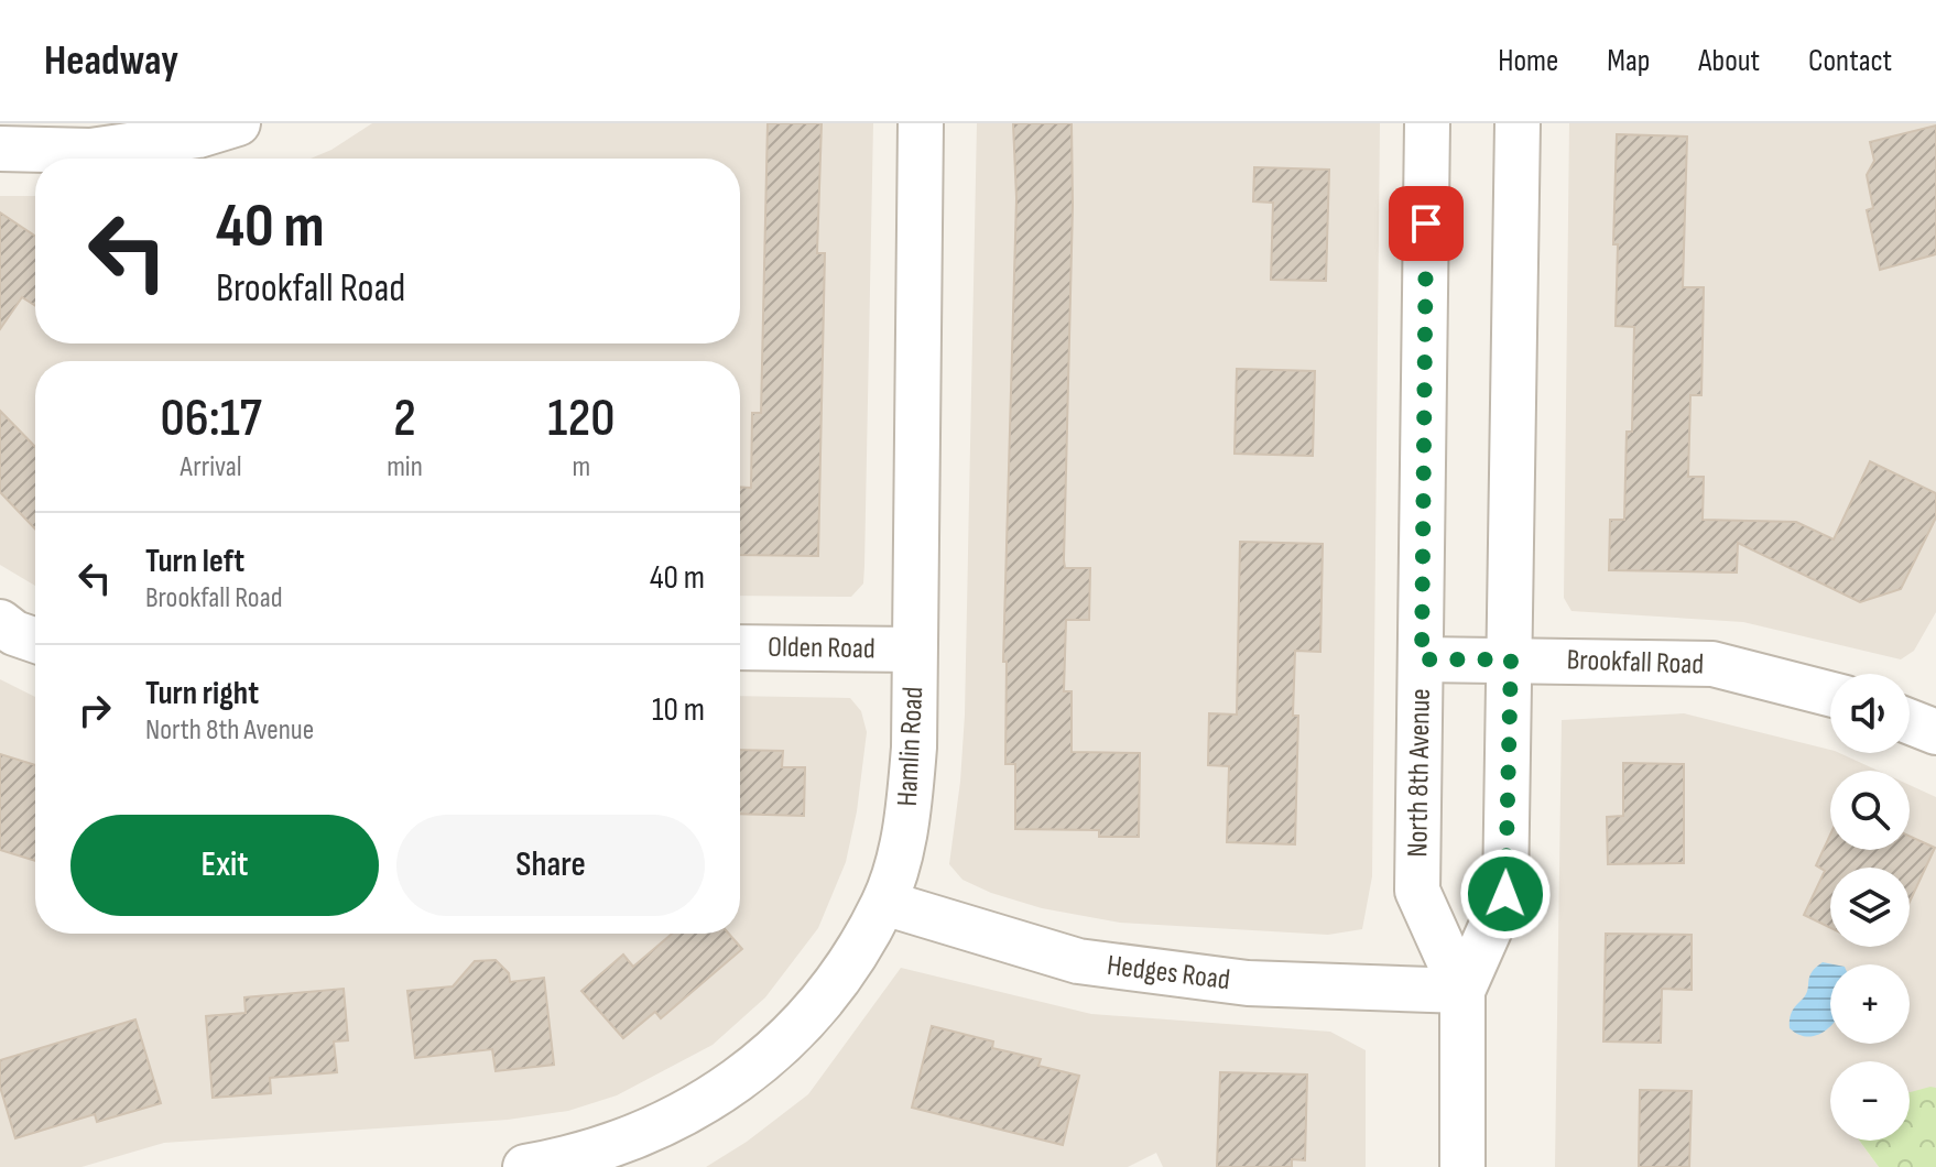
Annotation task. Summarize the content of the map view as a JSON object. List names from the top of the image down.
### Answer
{
  "streets": {
    "street": [
      "Olden Road",
      "Brookfall Road",
      "Hamlin Road",
      "North 8th Avenue",
      "Hedges Road"
    ]
  },
  "crossings": [
    ["Olden Road", "Hamlin Road"],
    ["Brookfall Road", "North 8th Avenue"],
    ["Hamlin Road", "Hedges Road"],
    ["North 8th Avenue", "Hedges Road"]
  ],
  "page": {
    "header": "Headway",
    "nav": [
      "Home",
      "Map",
      "About",
      "Contact"
    ],
    "turn": ["40 m", "Brookfall Road"],
    "eta": [
      "06:17",
      "Arrival",
      "2",
      "min",
      "120",
      "m"
    ],
    "list": [
      {
        "name": "Turn left",
        "note": "Brookfall Road",
        "value": "40 m"
      },
      {
        "name": "Turn right",
        "note": "North 8th Avenue",
        "value": "10 m"
      }
    ],
    "map_buttons": ["+", "−"],
    "buttons": ["Exit", "Share"]
  }
}
